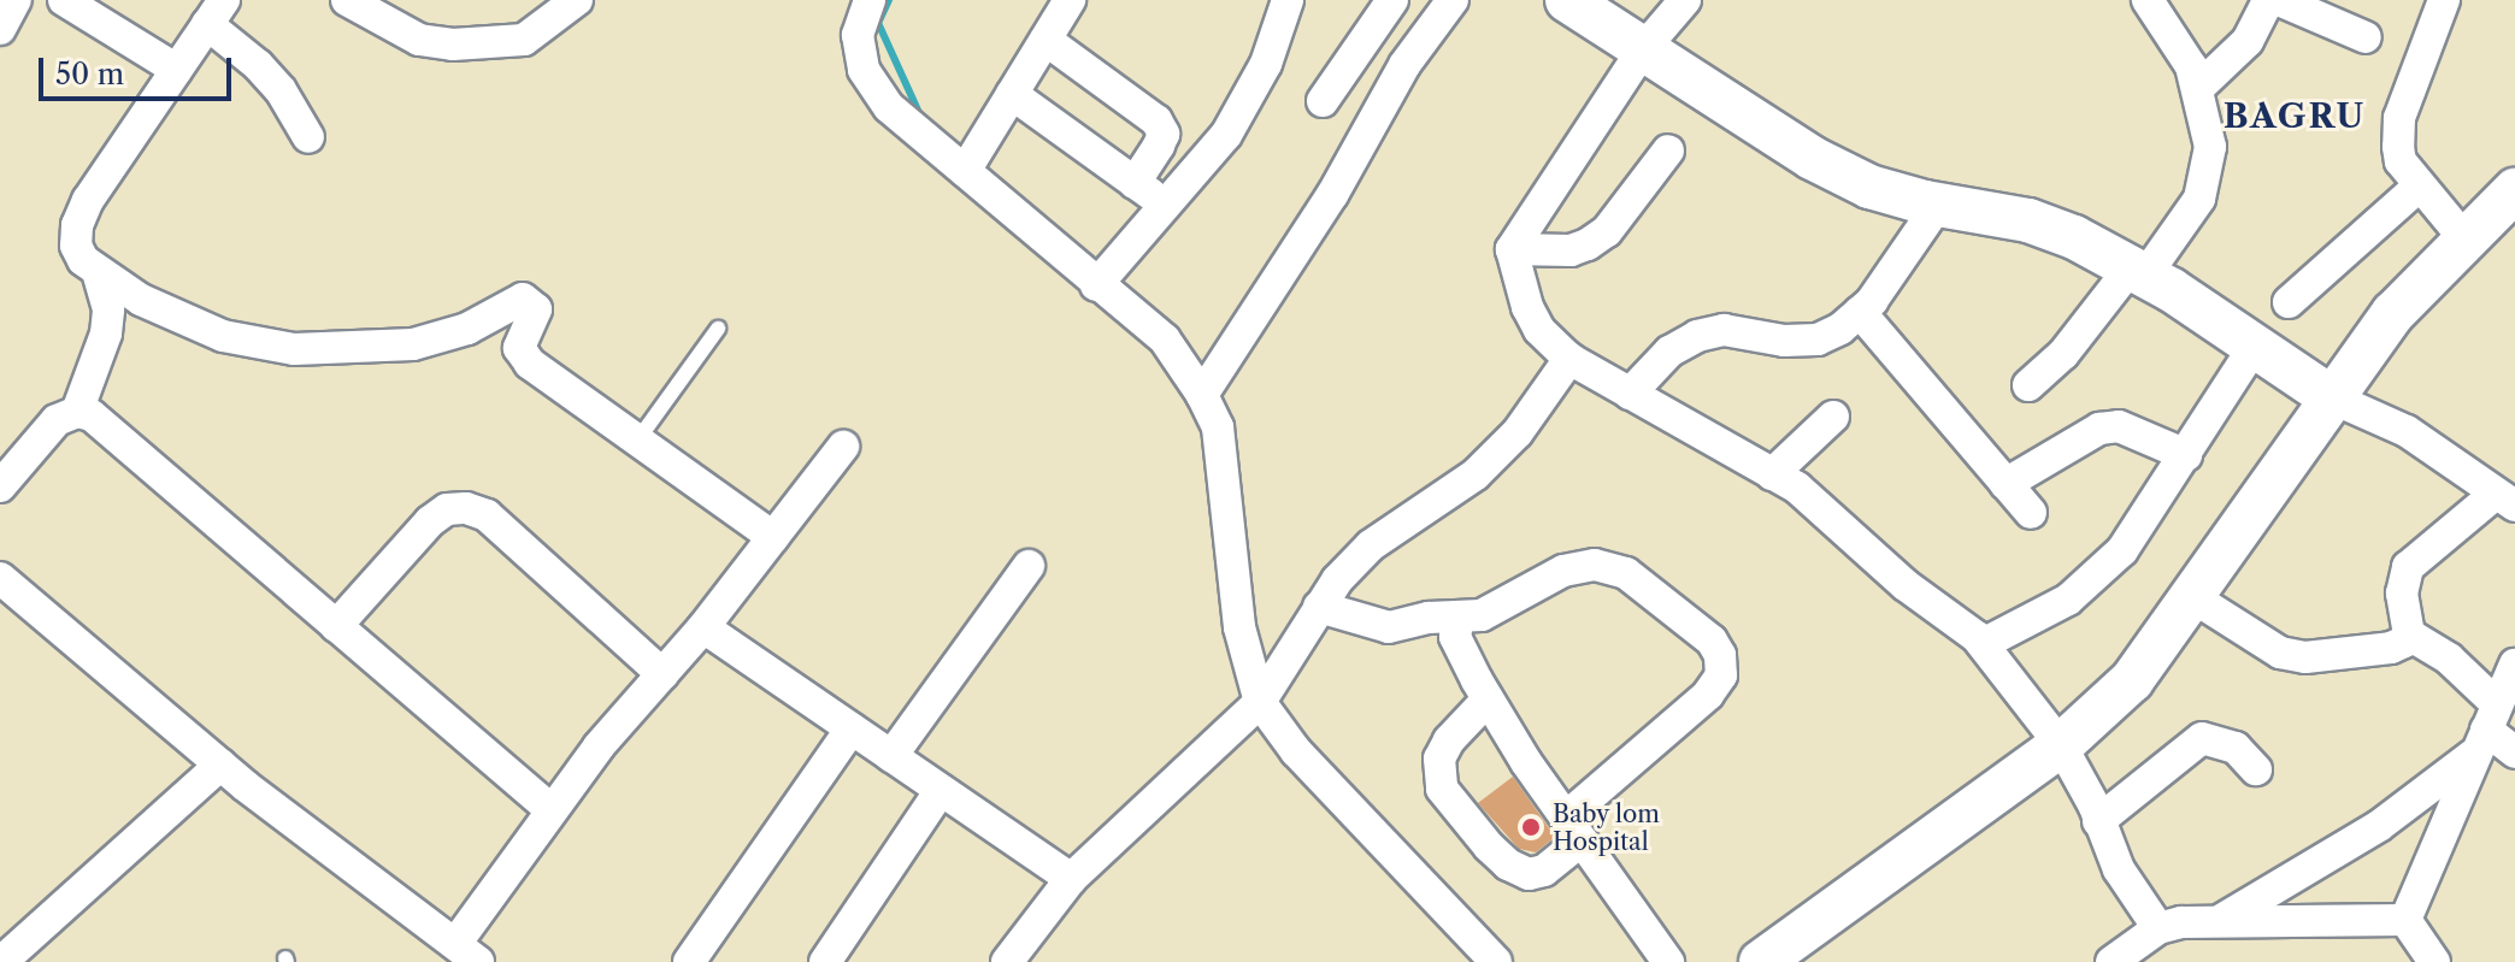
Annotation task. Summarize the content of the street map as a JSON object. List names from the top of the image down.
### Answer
{
  "districts": ["BAGRU"],
  "places": ["Baby lom Hospital"],
  "scale_bar": "50 m"
}
